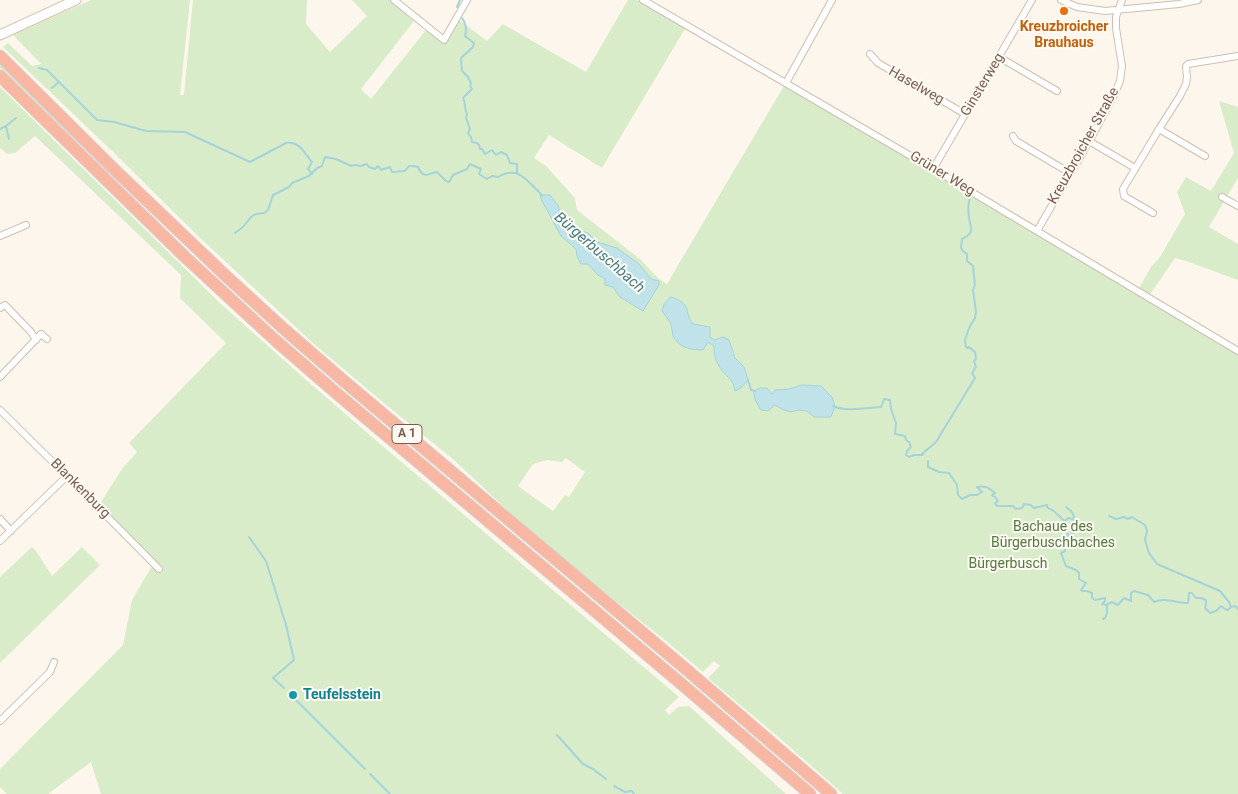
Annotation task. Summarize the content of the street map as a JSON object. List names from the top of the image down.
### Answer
{
  "streets": {
    "highway": ["A 1"],
    "street": [
      "Ginsterweg",
      "Haselweg",
      "Kreuzbroicher Straße",
      "Grüner Weg",
      "Blankenburg"
    ]
  },
  "crossings": [
    ["Ginsterweg", "Haselweg"],
    ["Ginsterweg", "Grüner Weg"],
    ["Kreuzbroicher Straße", "Grüner Weg"]
  ],
  "water": ["Bürgerbuschbach"],
  "parks": ["Bachaue des Bürgerbuschbaches", "Bürgerbusch"],
  "places": ["Kreuzbroicher Brauhaus", "Teufelsstein"]
}
